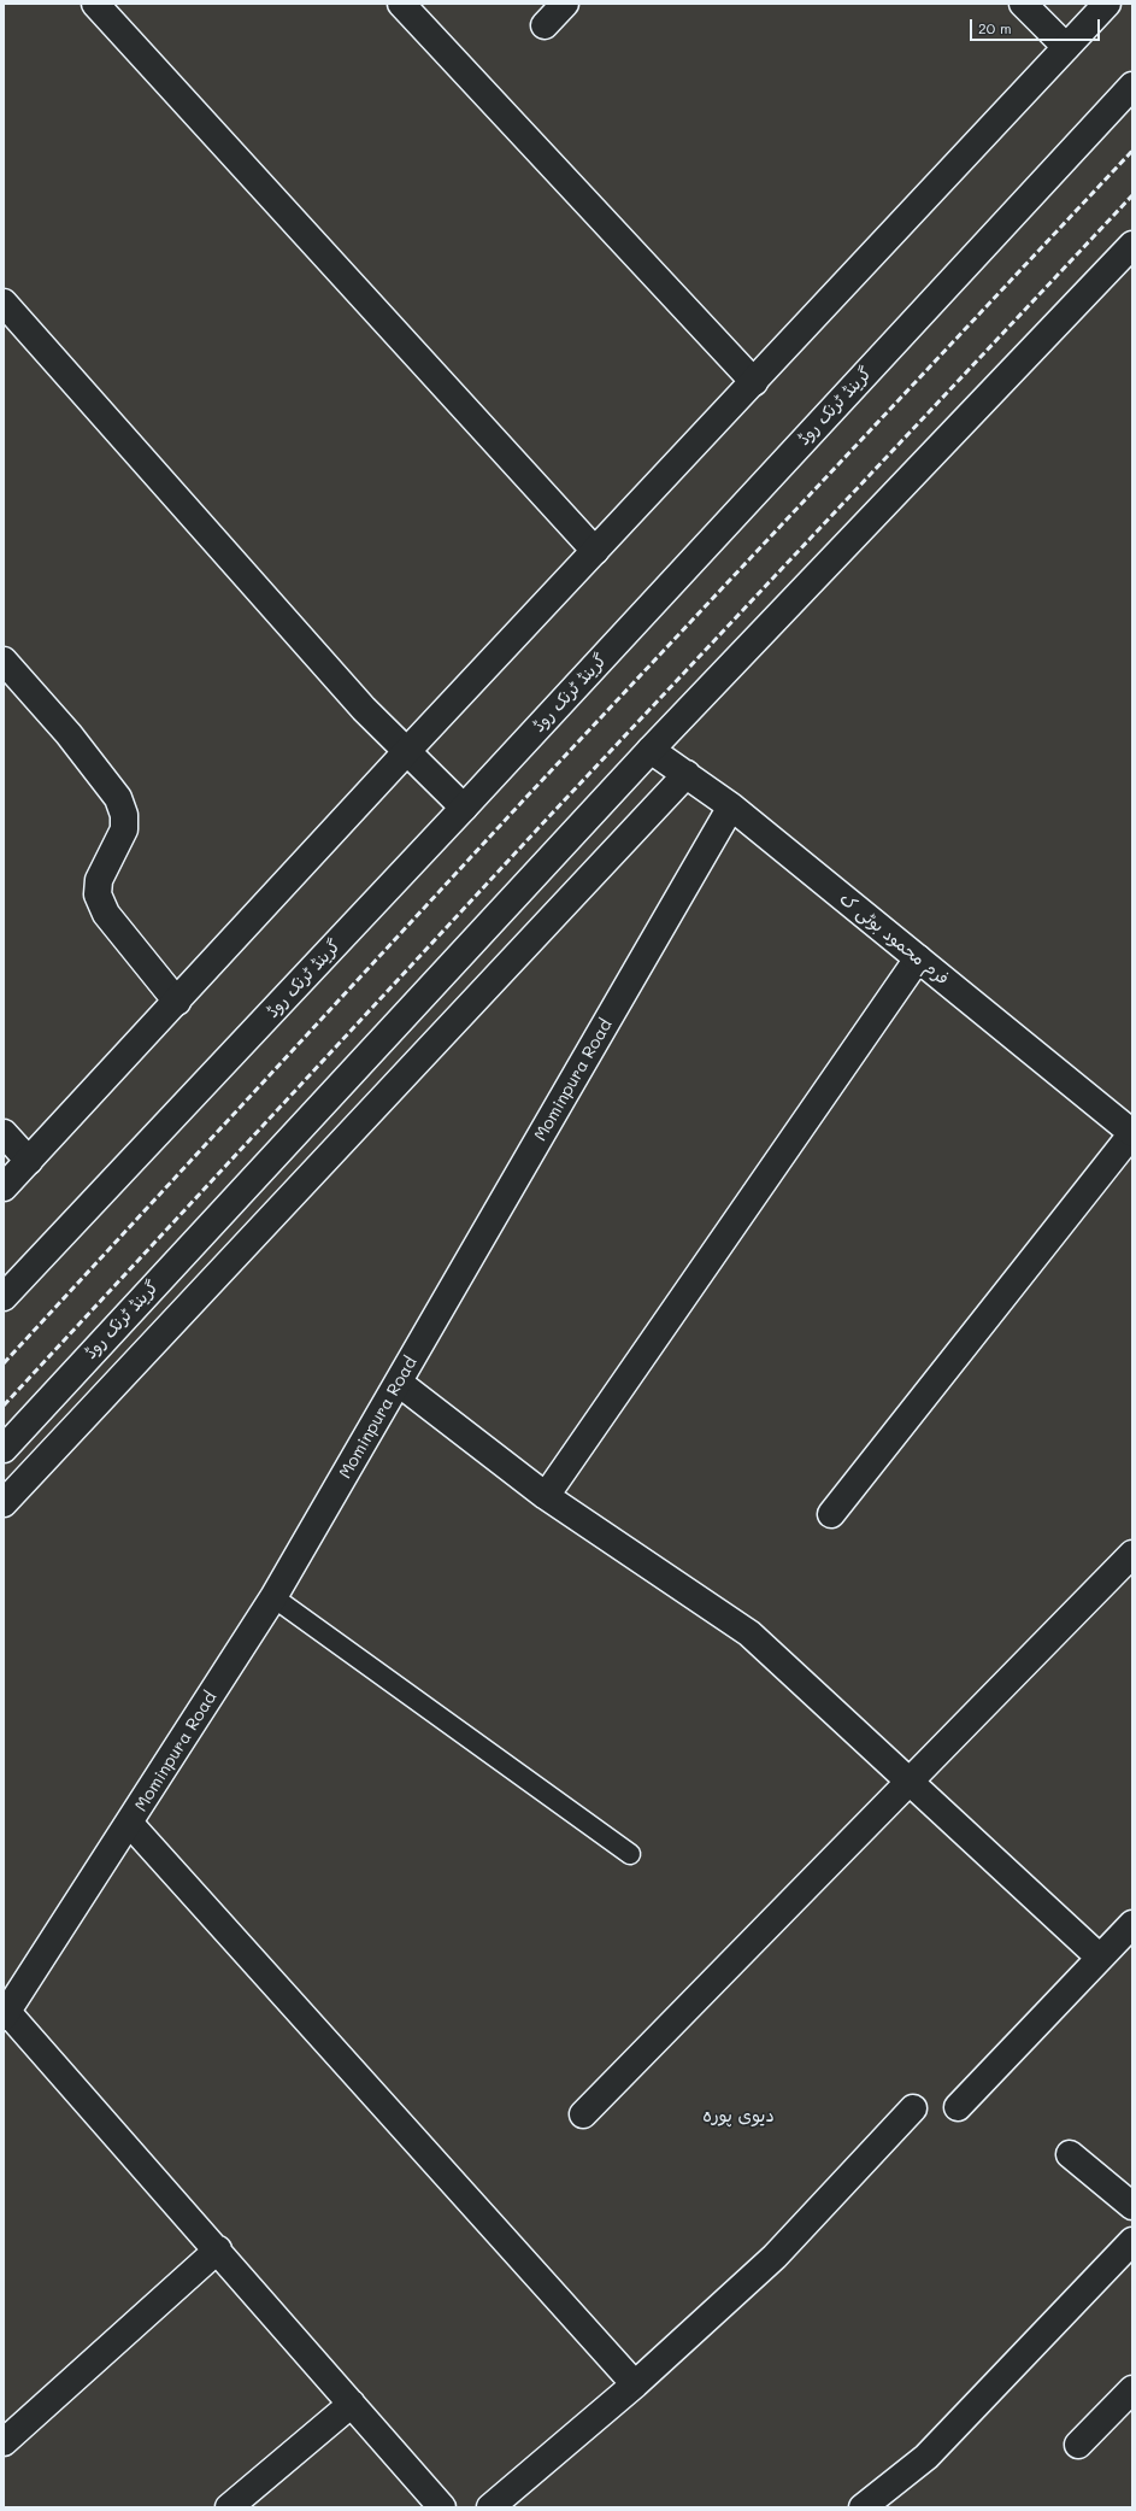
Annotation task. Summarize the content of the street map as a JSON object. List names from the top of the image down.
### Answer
{
  "streets": {
    "street": ["گرینڈ ٹرنک روڈ", "فرم محمود بوٹی ک", "Mominpura Road"]
  },
  "crossings": [
    ["گرینڈ ٹرنک روڈ", "فرم محمود بوٹی ک"],
    ["فرم محمود بوٹی ک", "Mominpura Road"]
  ],
  "districts": ["دیوی پورہ"],
  "scale_bar": "20 m"
}
